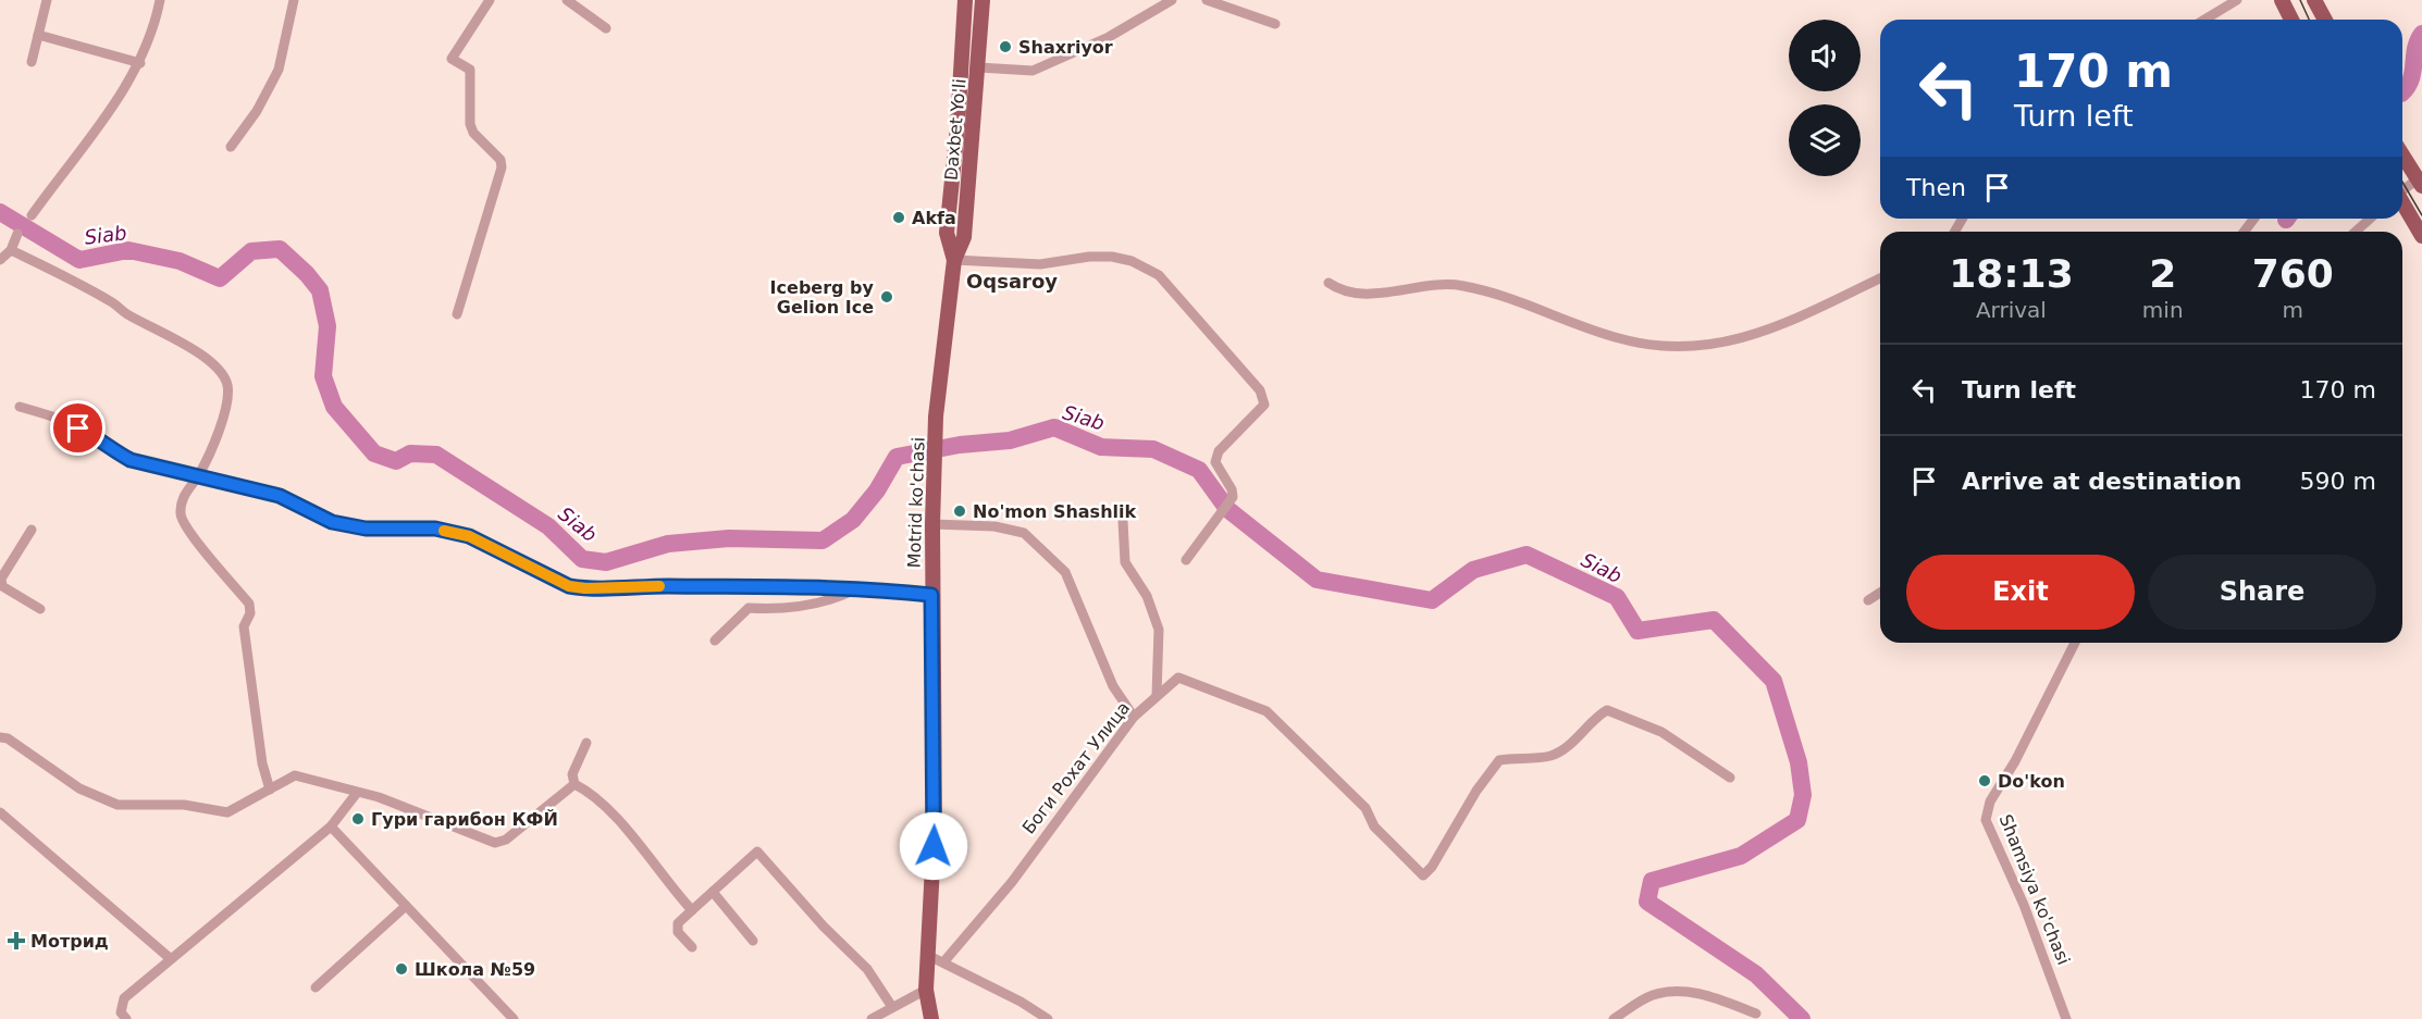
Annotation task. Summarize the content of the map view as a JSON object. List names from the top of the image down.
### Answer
{
  "streets": {
    "main road": ["Daxbet Yo'li", "Motrid ko'chasi"],
    "street": ["Боги Рохат Улица", "Shamsiya ko'chasi"]
  },
  "crossings": [
    ["Daxbet Yo'li", "Motrid ko'chasi"]
  ],
  "districts": ["Oqsaroy"],
  "water": ["Siab"],
  "places": {
    "other": [
      "Shaxriyor",
      "Akfa",
      "Iceberg by Gelion Ice",
      "No'mon Shashlik",
      "Do'kon",
      "Гури гарибон КФЙ",
      "Школа №59"
    ],
    "health": ["Мотрид"]
  },
  "page": {
    "turn": ["170 m", "Turn left"],
    "then": "Then",
    "eta": [
      "18:13",
      "Arrival",
      "2",
      "min",
      "760",
      "m"
    ],
    "list": [
      {
        "name": "Turn left",
        "value": "170 m"
      },
      {
        "name": "Arrive at destination",
        "value": "590 m"
      }
    ],
    "buttons": ["Exit", "Share"]
  }
}
